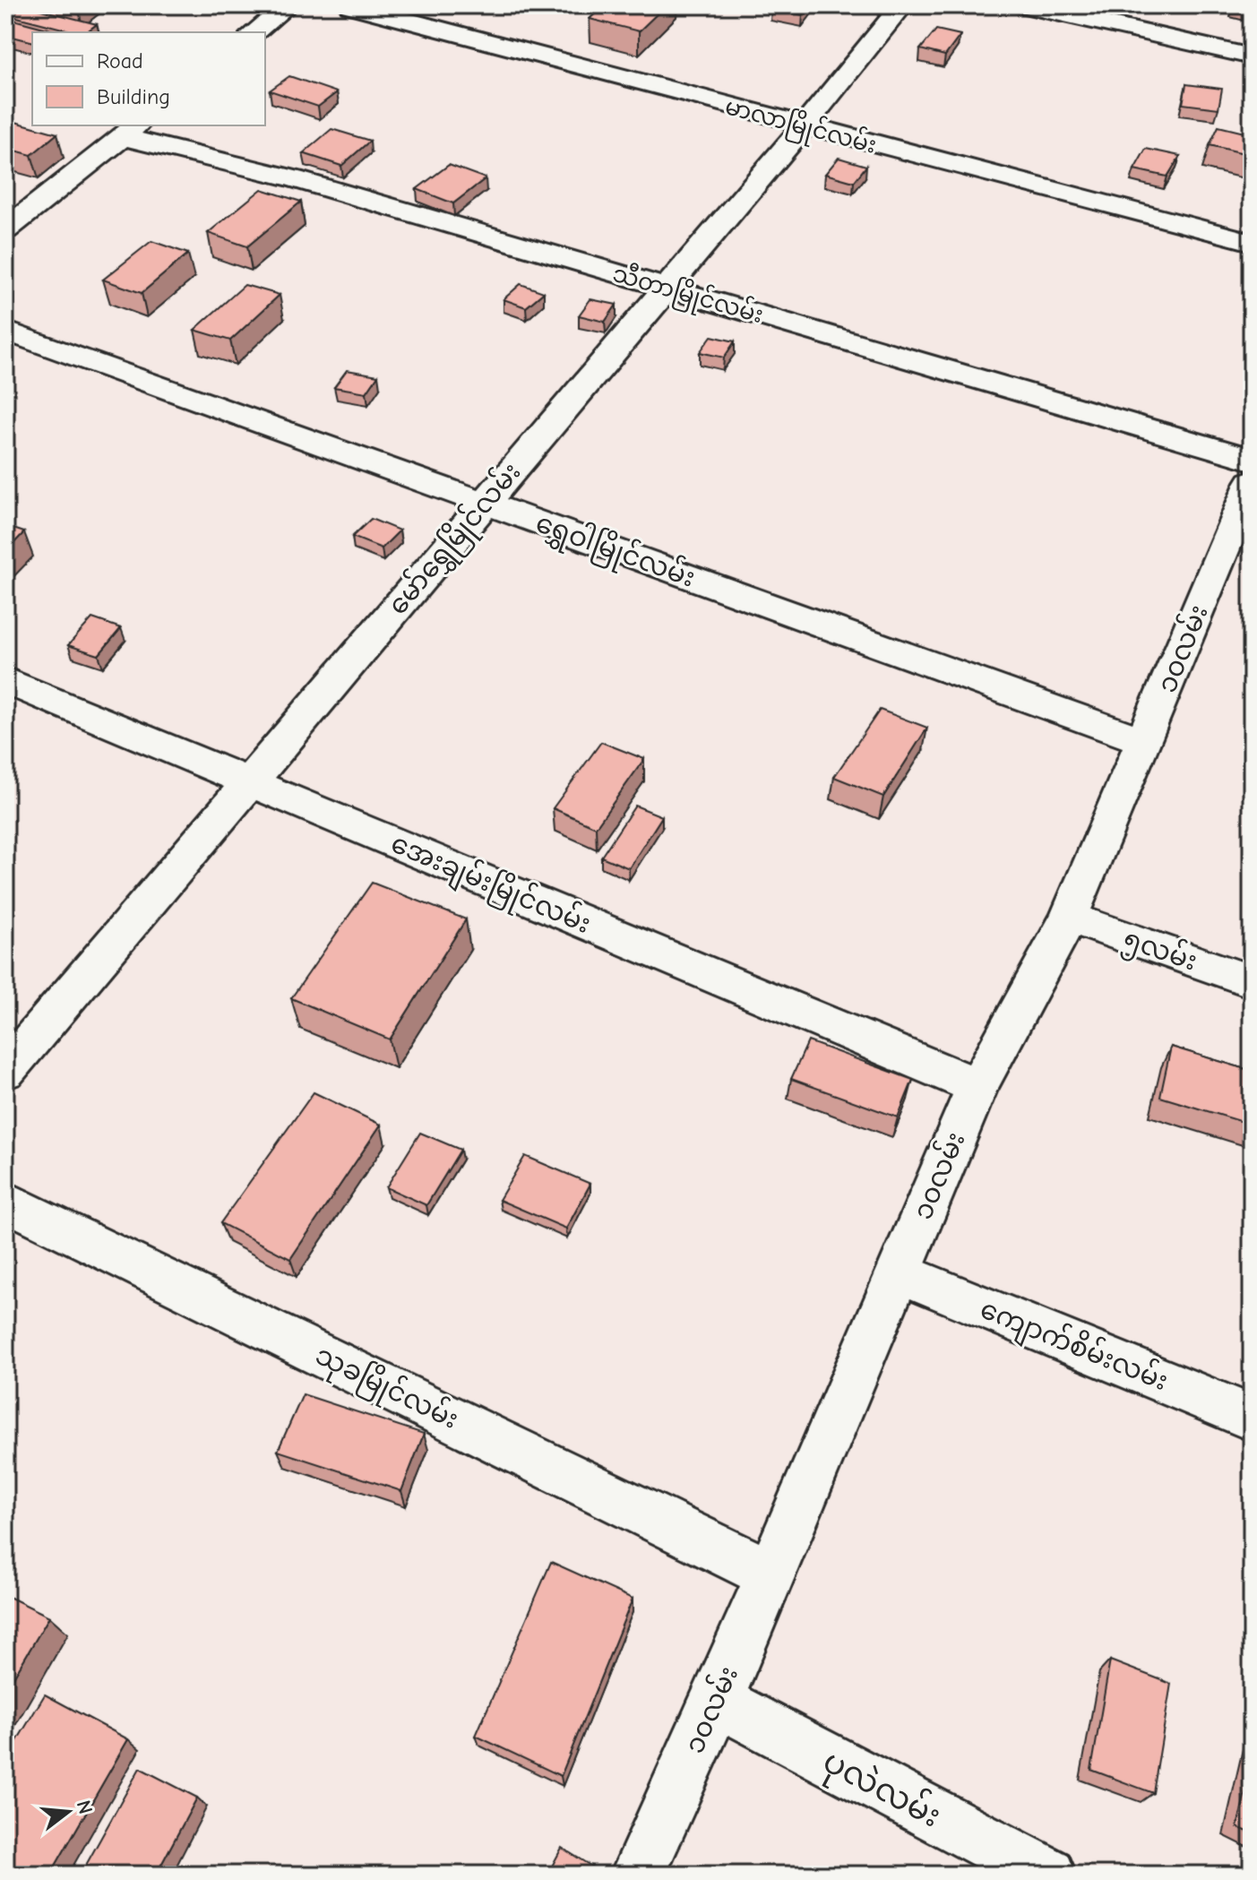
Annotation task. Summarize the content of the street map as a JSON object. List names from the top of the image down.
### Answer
{
  "streets": {
    "street": [
      "မာလာမြိုင်လမ်း",
      "သီတာမြိုင်လမ်း",
      "မော်ရွှေမြိုင်လမ်း",
      "ရွှေဝါမြိုင်လမ်း",
      "၁၀လမ်း",
      "အေးချမ်းမြိုင်လမ်း",
      "၅လမ်း",
      "ကျောက်စိမ်းလမ်း",
      "သုခမြိုင်လမ်း",
      "ပုလဲလမ်း"
    ]
  },
  "crossings": [
    ["မာလာမြိုင်လမ်း", "မော်ရွှေမြိုင်လမ်း"],
    ["သီတာမြိုင်လမ်း", "မော်ရွှေမြိုင်လမ်း"],
    ["မော်ရွှေမြိုင်လမ်း", "ရွှေဝါမြိုင်လမ်း"],
    ["မော်ရွှေမြိုင်လမ်း", "အေးချမ်းမြိုင်လမ်း"],
    ["ရွှေဝါမြိုင်လမ်း", "၁၀လမ်း"],
    ["၁၀လမ်း", "အေးချမ်းမြိုင်လမ်း"],
    ["၁၀လမ်း", "၅လမ်း"],
    ["၁၀လမ်း", "ကျောက်စိမ်းလမ်း"],
    ["၁၀လမ်း", "သုခမြိုင်လမ်း"],
    ["၁၀လမ်း", "ပုလဲလမ်း"]
  ],
  "legend": ["Road", "Building"],
  "north": "right"
}
